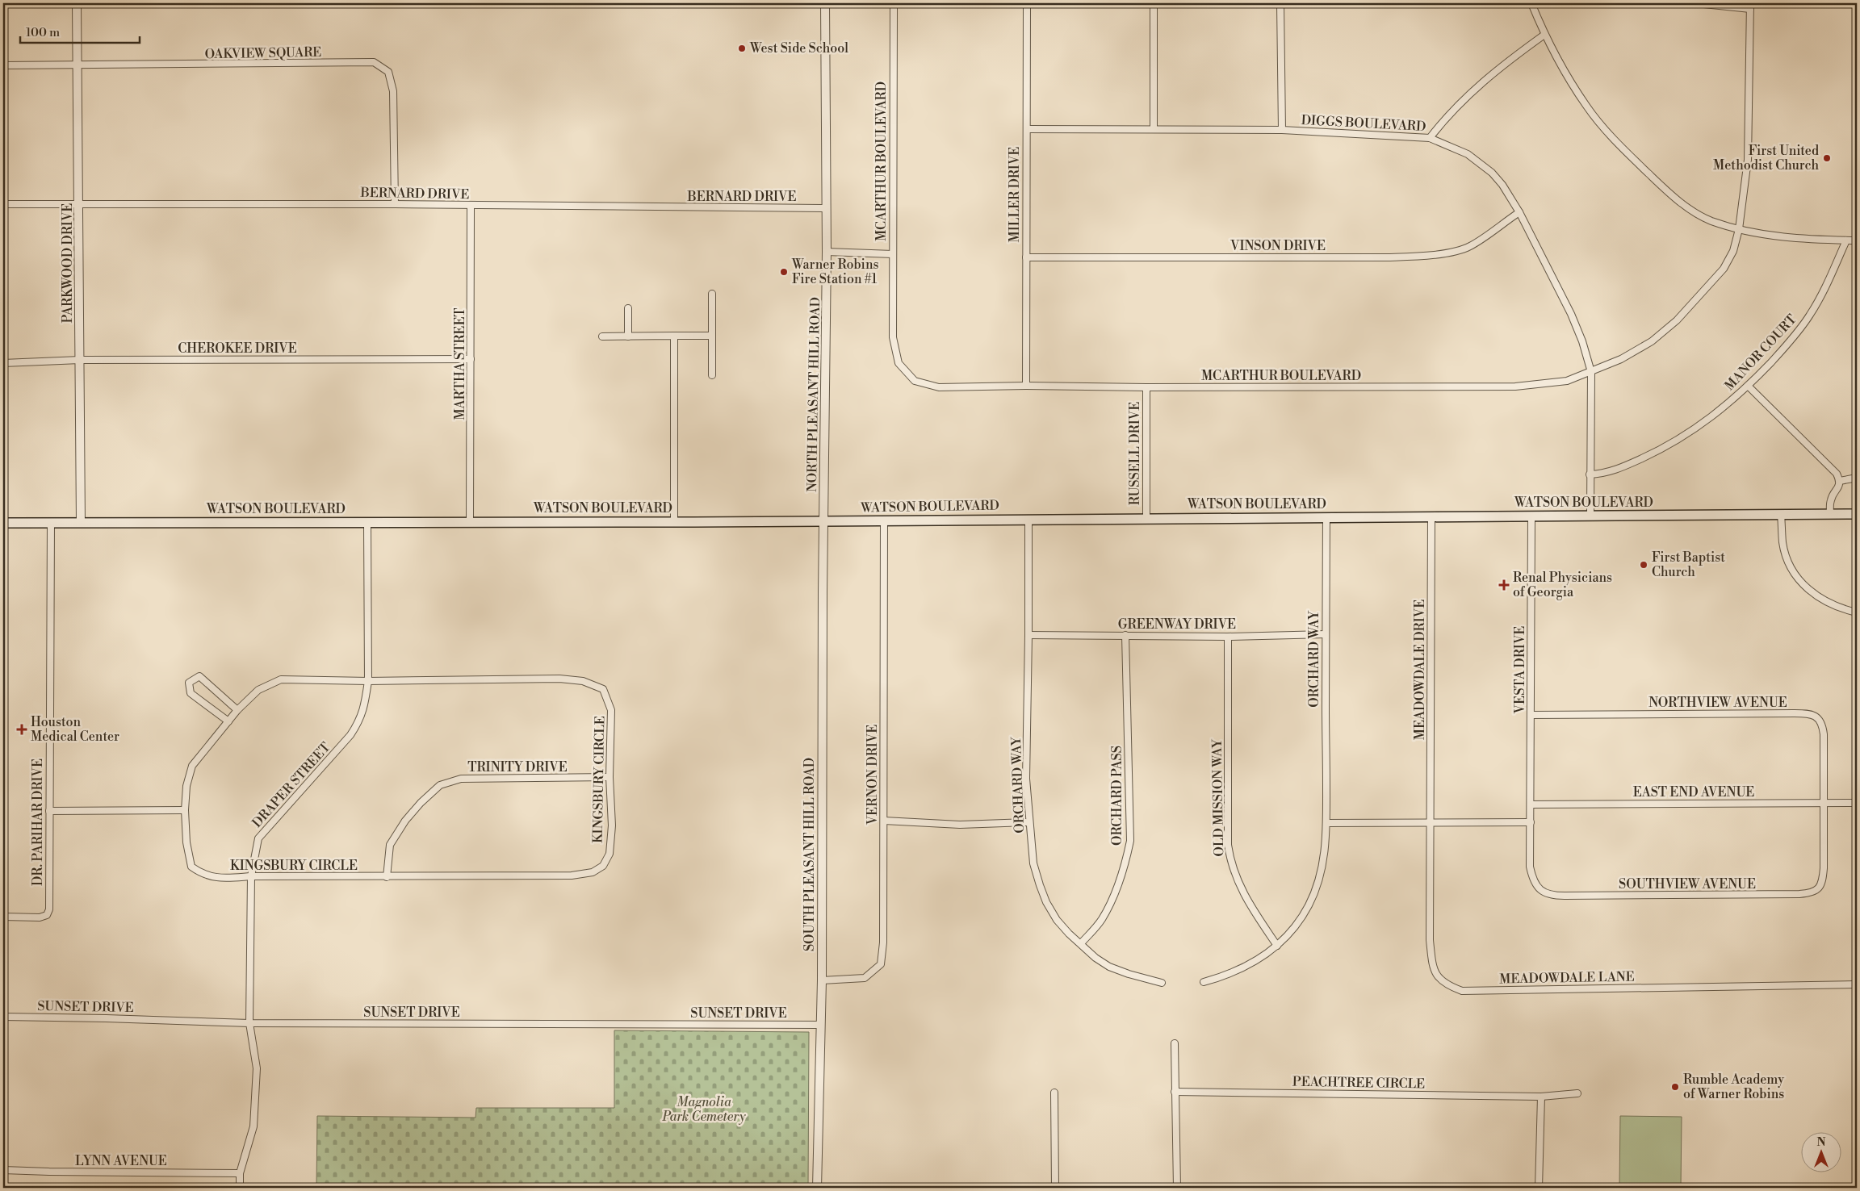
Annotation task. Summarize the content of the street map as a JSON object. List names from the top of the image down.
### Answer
{
  "streets": {
    "main road": ["WATSON BOULEVARD"],
    "street": [
      "OAKVIEW SQUARE",
      "DIGGS BOULEVARD",
      "MCARTHUR BOULEVARD",
      "BERNARD DRIVE",
      "MILLER DRIVE",
      "VINSON DRIVE",
      "PARKWOOD DRIVE",
      "CHEROKEE DRIVE",
      "MANOR COURT",
      "MARTHA STREET",
      "NORTH PLEASANT HILL ROAD",
      "RUSSELL DRIVE",
      "GREENWAY DRIVE",
      "ORCHARD WAY",
      "MEADOWDALE DRIVE",
      "VESTA DRIVE",
      "NORTHVIEW AVENUE",
      "TRINITY DRIVE",
      "VERNON DRIVE",
      "KINGSBURY CIRCLE",
      "DRAPER STREET",
      "EAST END AVENUE",
      "ORCHARD PASS",
      "OLD MISSION WAY",
      "DR. PARIHAR DRIVE",
      "SOUTH PLEASANT HILL ROAD",
      "SOUTHVIEW AVENUE",
      "MEADOWDALE LANE",
      "SUNSET DRIVE",
      "PEACHTREE CIRCLE",
      "LYNN AVENUE"
    ]
  },
  "crossings": [
    ["OAKVIEW SQUARE", "BERNARD DRIVE"],
    ["OAKVIEW SQUARE", "PARKWOOD DRIVE"],
    ["DIGGS BOULEVARD", "MCARTHUR BOULEVARD"],
    ["DIGGS BOULEVARD", "MILLER DRIVE"],
    ["DIGGS BOULEVARD", "VINSON DRIVE"],
    ["DIGGS BOULEVARD", "MANOR COURT"],
    ["DIGGS BOULEVARD", "WATSON BOULEVARD"],
    ["MCARTHUR BOULEVARD", "MILLER DRIVE"],
    ["MCARTHUR BOULEVARD", "RUSSELL DRIVE"],
    ["BERNARD DRIVE", "PARKWOOD DRIVE"],
    ["BERNARD DRIVE", "MARTHA STREET"],
    ["BERNARD DRIVE", "NORTH PLEASANT HILL ROAD"],
    ["MILLER DRIVE", "VINSON DRIVE"],
    ["PARKWOOD DRIVE", "CHEROKEE DRIVE"],
    ["PARKWOOD DRIVE", "WATSON BOULEVARD"],
    ["CHEROKEE DRIVE", "MARTHA STREET"],
    ["MARTHA STREET", "WATSON BOULEVARD"],
    ["NORTH PLEASANT HILL ROAD", "WATSON BOULEVARD"],
    ["NORTH PLEASANT HILL ROAD", "SOUTH PLEASANT HILL ROAD"],
    ["RUSSELL DRIVE", "WATSON BOULEVARD"],
    ["WATSON BOULEVARD", "ORCHARD WAY"],
    ["WATSON BOULEVARD", "MEADOWDALE DRIVE"],
    ["WATSON BOULEVARD", "VESTA DRIVE"],
    ["WATSON BOULEVARD", "VERNON DRIVE"],
    ["WATSON BOULEVARD", "DRAPER STREET"],
    ["WATSON BOULEVARD", "DR. PARIHAR DRIVE"],
    ["WATSON BOULEVARD", "SOUTH PLEASANT HILL ROAD"],
    ["GREENWAY DRIVE", "ORCHARD WAY"],
    ["GREENWAY DRIVE", "ORCHARD PASS"],
    ["GREENWAY DRIVE", "OLD MISSION WAY"],
    ["ORCHARD WAY", "ORCHARD PASS"],
    ["ORCHARD WAY", "OLD MISSION WAY"],
    ["MEADOWDALE DRIVE", "MEADOWDALE LANE"],
    ["VESTA DRIVE", "NORTHVIEW AVENUE"],
    ["VESTA DRIVE", "EAST END AVENUE"],
    ["VESTA DRIVE", "SOUTHVIEW AVENUE"],
    ["NORTHVIEW AVENUE", "EAST END AVENUE"],
    ["NORTHVIEW AVENUE", "SOUTHVIEW AVENUE"],
    ["TRINITY DRIVE", "KINGSBURY CIRCLE"],
    ["VERNON DRIVE", "SOUTH PLEASANT HILL ROAD"],
    ["KINGSBURY CIRCLE", "DRAPER STREET"],
    ["DRAPER STREET", "SUNSET DRIVE"],
    ["DRAPER STREET", "LYNN AVENUE"],
    ["EAST END AVENUE", "SOUTHVIEW AVENUE"],
    ["SOUTH PLEASANT HILL ROAD", "SUNSET DRIVE"]
  ],
  "parks": ["Magnolia Park Cemetery"],
  "places": {
    "other": [
      "West Side School",
      "First United Methodist Church",
      "Warner Robins Fire Station #1",
      "First Baptist Church",
      "Rumble Academy of Warner Robins"
    ],
    "health": ["Renal Physicians of Georgia", "Houston Medical Center"]
  },
  "scale_bar": "100 m",
  "north": "top"
}
